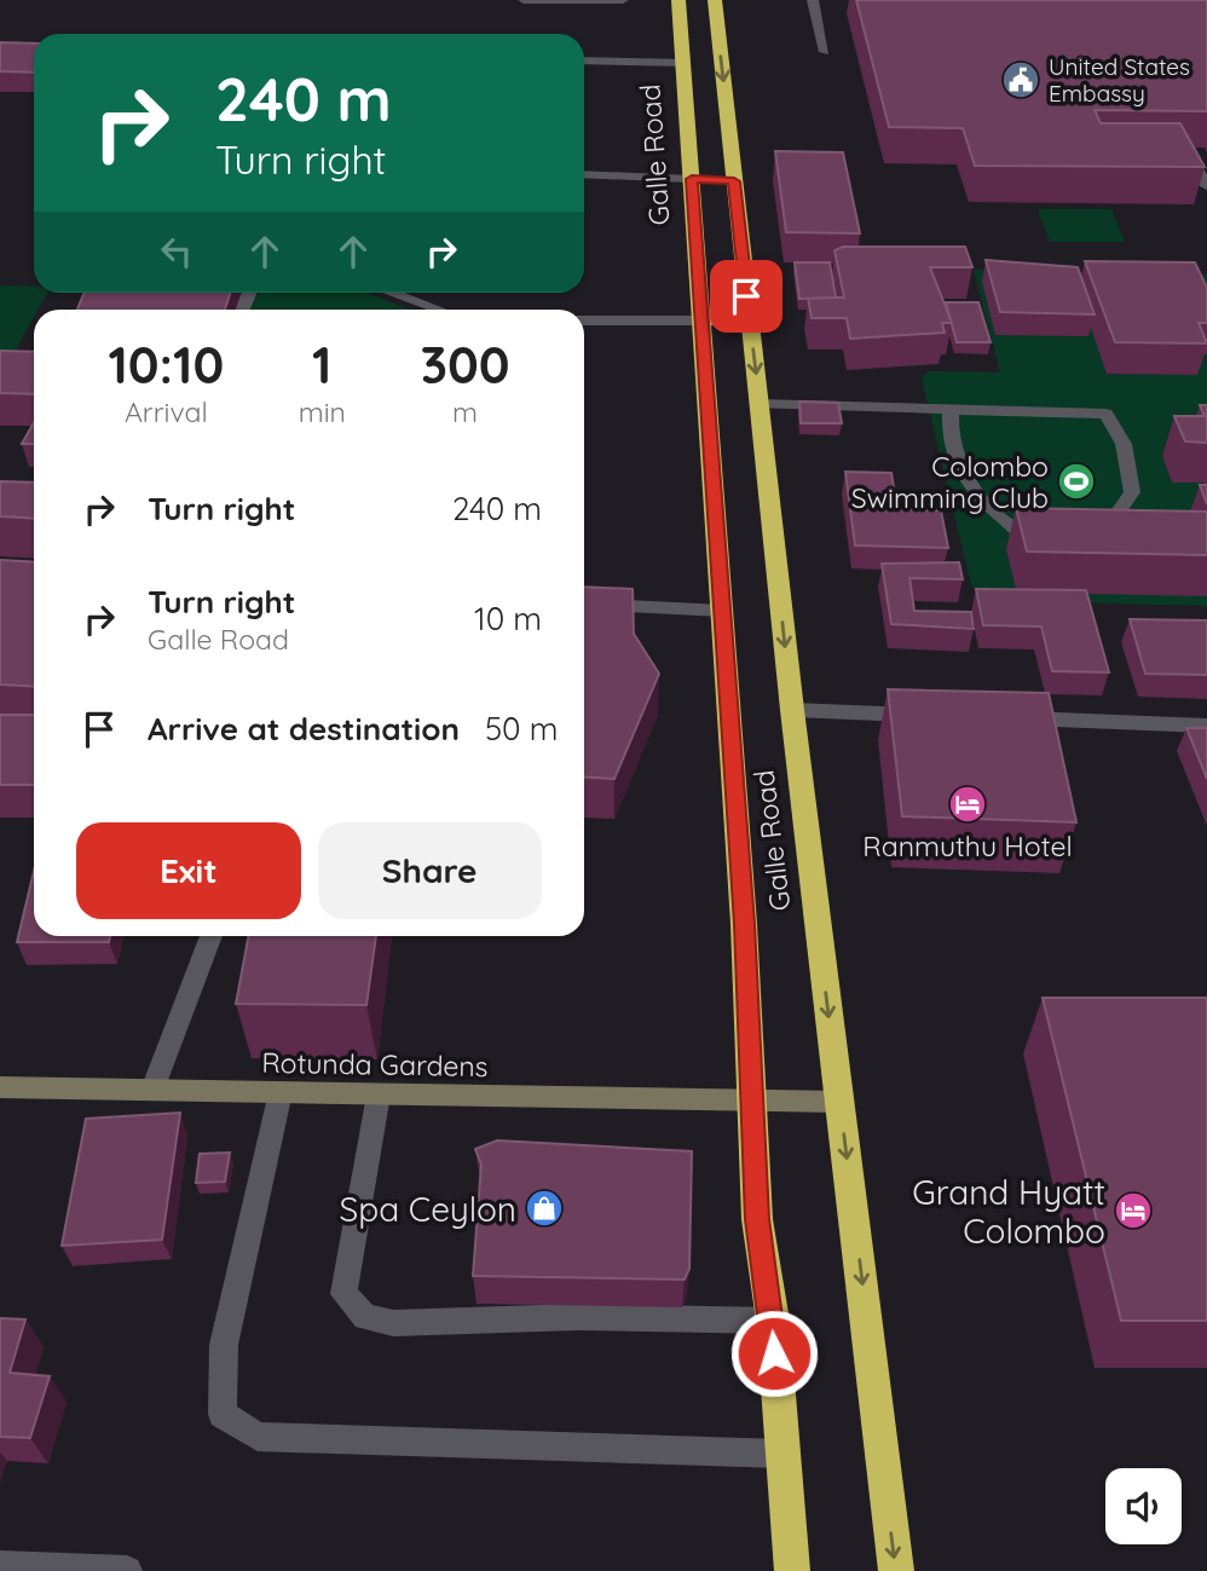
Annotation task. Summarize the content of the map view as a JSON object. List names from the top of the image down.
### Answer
{
  "streets": {
    "highway": ["Galle Road"],
    "main road": ["Rotunda Gardens"]
  },
  "crossings": [
    ["Galle Road", "Rotunda Gardens"]
  ],
  "places": {
    "public building": ["United States Embassy"],
    "sports": ["Colombo Swimming Club"],
    "hotel": ["Ranmuthu Hotel", "Grand Hyatt Colombo"],
    "shop": ["Spa Ceylon"]
  },
  "page": {
    "turn": ["240 m", "Turn right"],
    "eta": [
      "10:10",
      "Arrival",
      "1",
      "min",
      "300",
      "m"
    ],
    "list": [
      {
        "name": "Turn right",
        "value": "240 m"
      },
      {
        "name": "Turn right",
        "note": "Galle Road",
        "value": "10 m"
      },
      {
        "name": "Arrive at destination",
        "value": "50 m"
      }
    ],
    "buttons": ["Exit", "Share"]
  }
}
